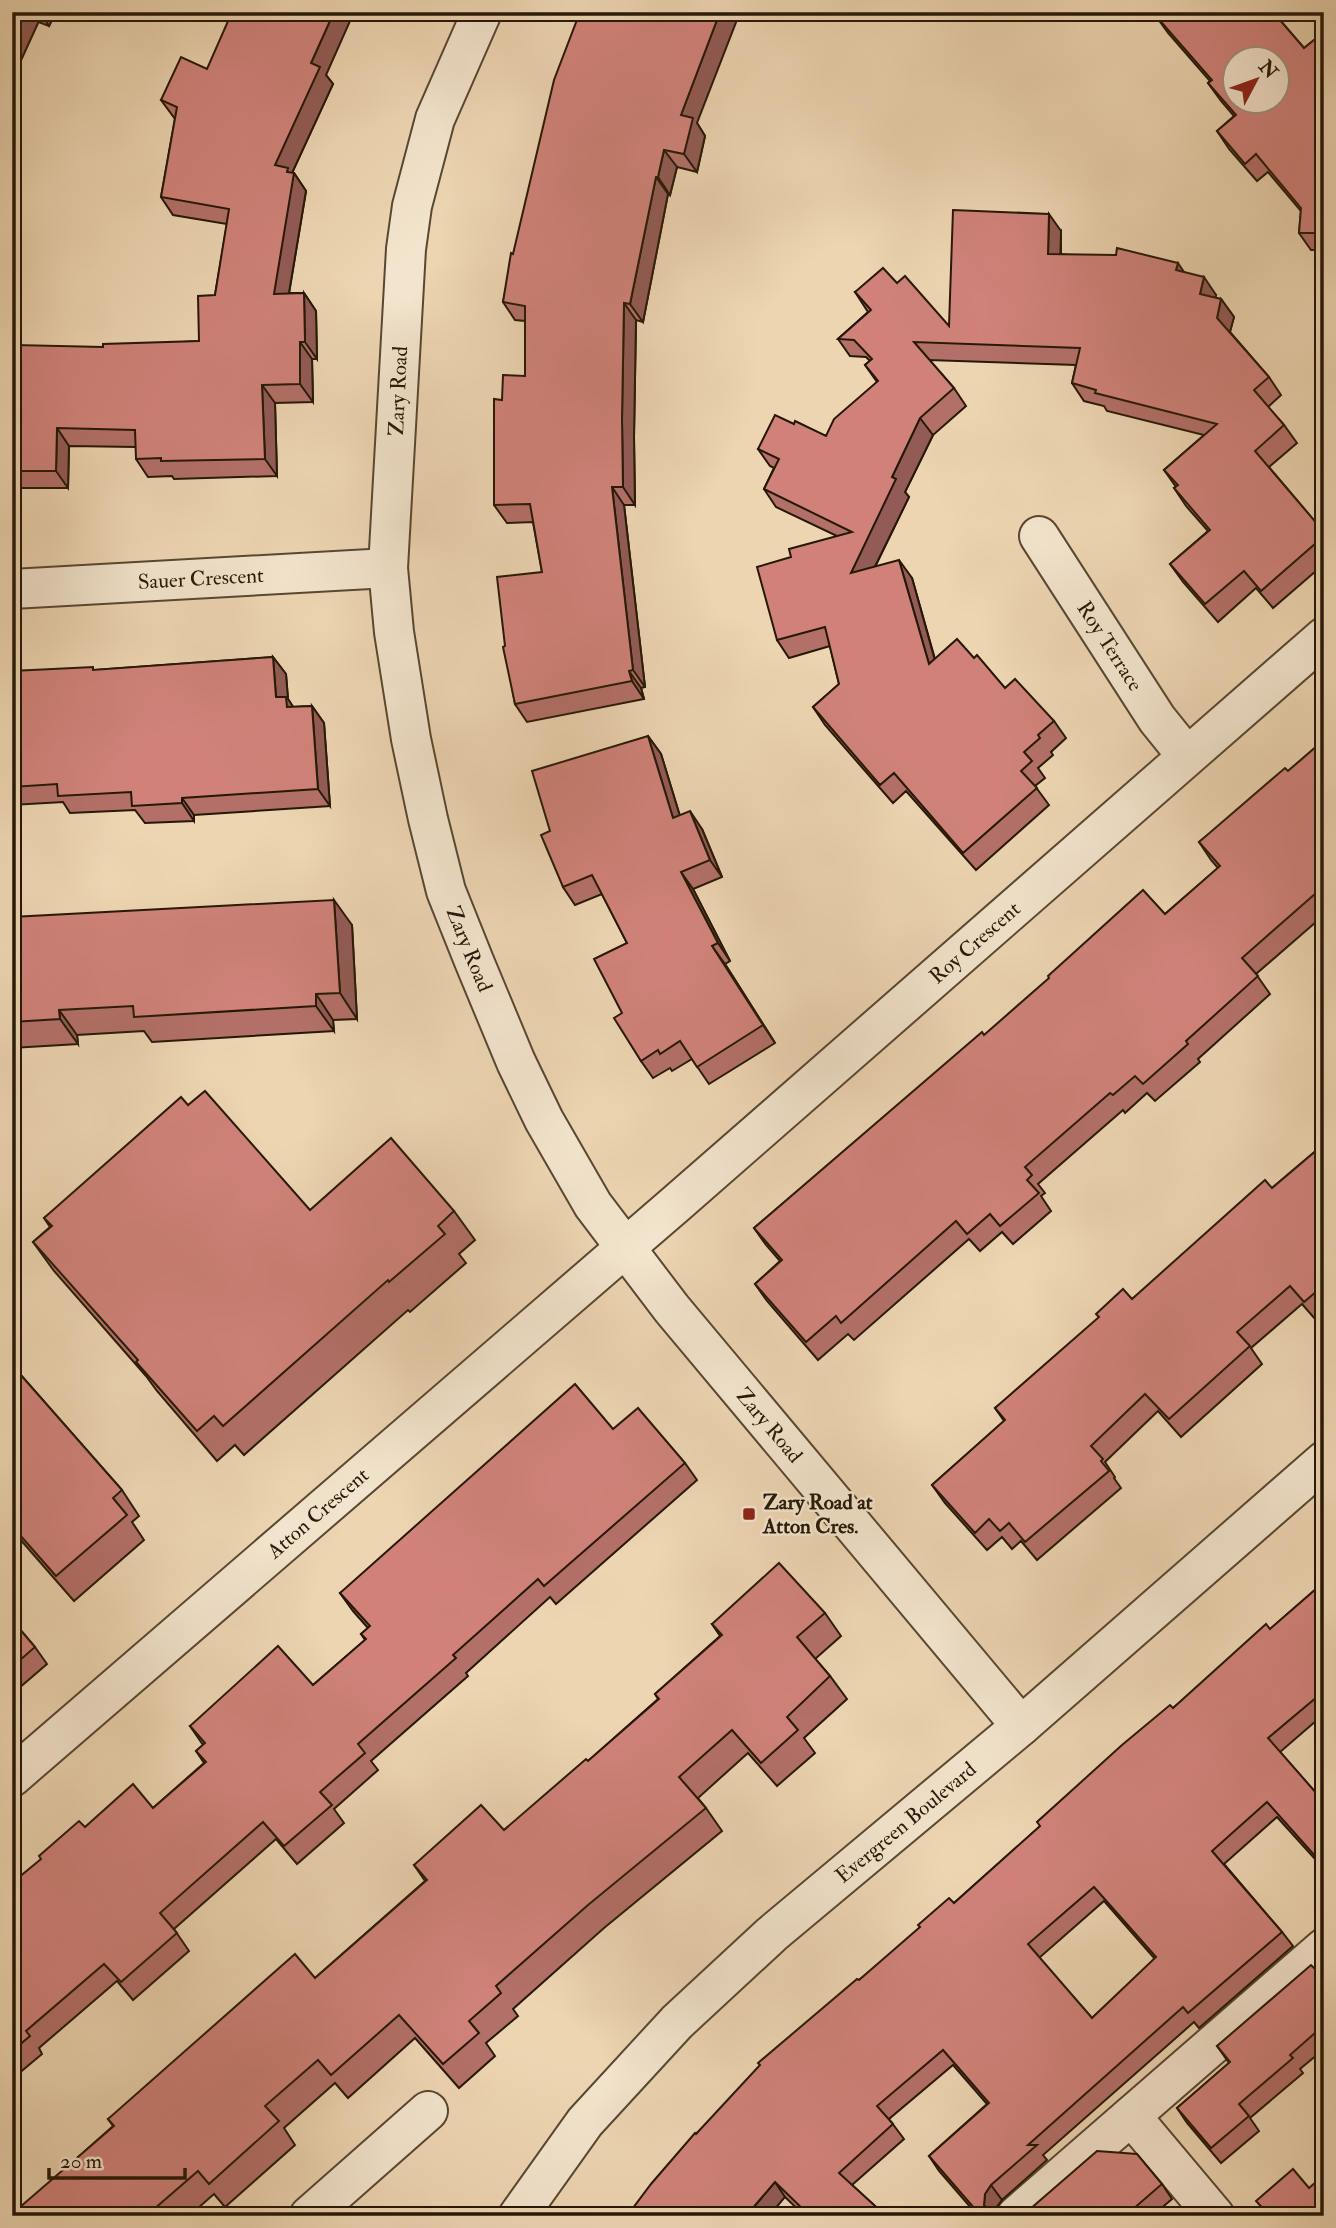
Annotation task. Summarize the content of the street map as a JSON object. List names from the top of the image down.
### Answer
{
  "streets": {
    "street": [
      "Zary Road",
      "Sauer Crescent",
      "Roy Terrace",
      "Roy Crescent",
      "Atton Crescent",
      "Evergreen Boulevard"
    ]
  },
  "crossings": [
    ["Zary Road", "Sauer Crescent"],
    ["Zary Road", "Roy Crescent"],
    ["Zary Road", "Atton Crescent"],
    ["Zary Road", "Evergreen Boulevard"],
    ["Roy Terrace", "Roy Crescent"],
    ["Roy Crescent", "Atton Crescent"]
  ],
  "places": {
    "transit": ["Zary Road at Atton Cres."]
  },
  "scale_bar": "20 m",
  "north": "top right"
}
